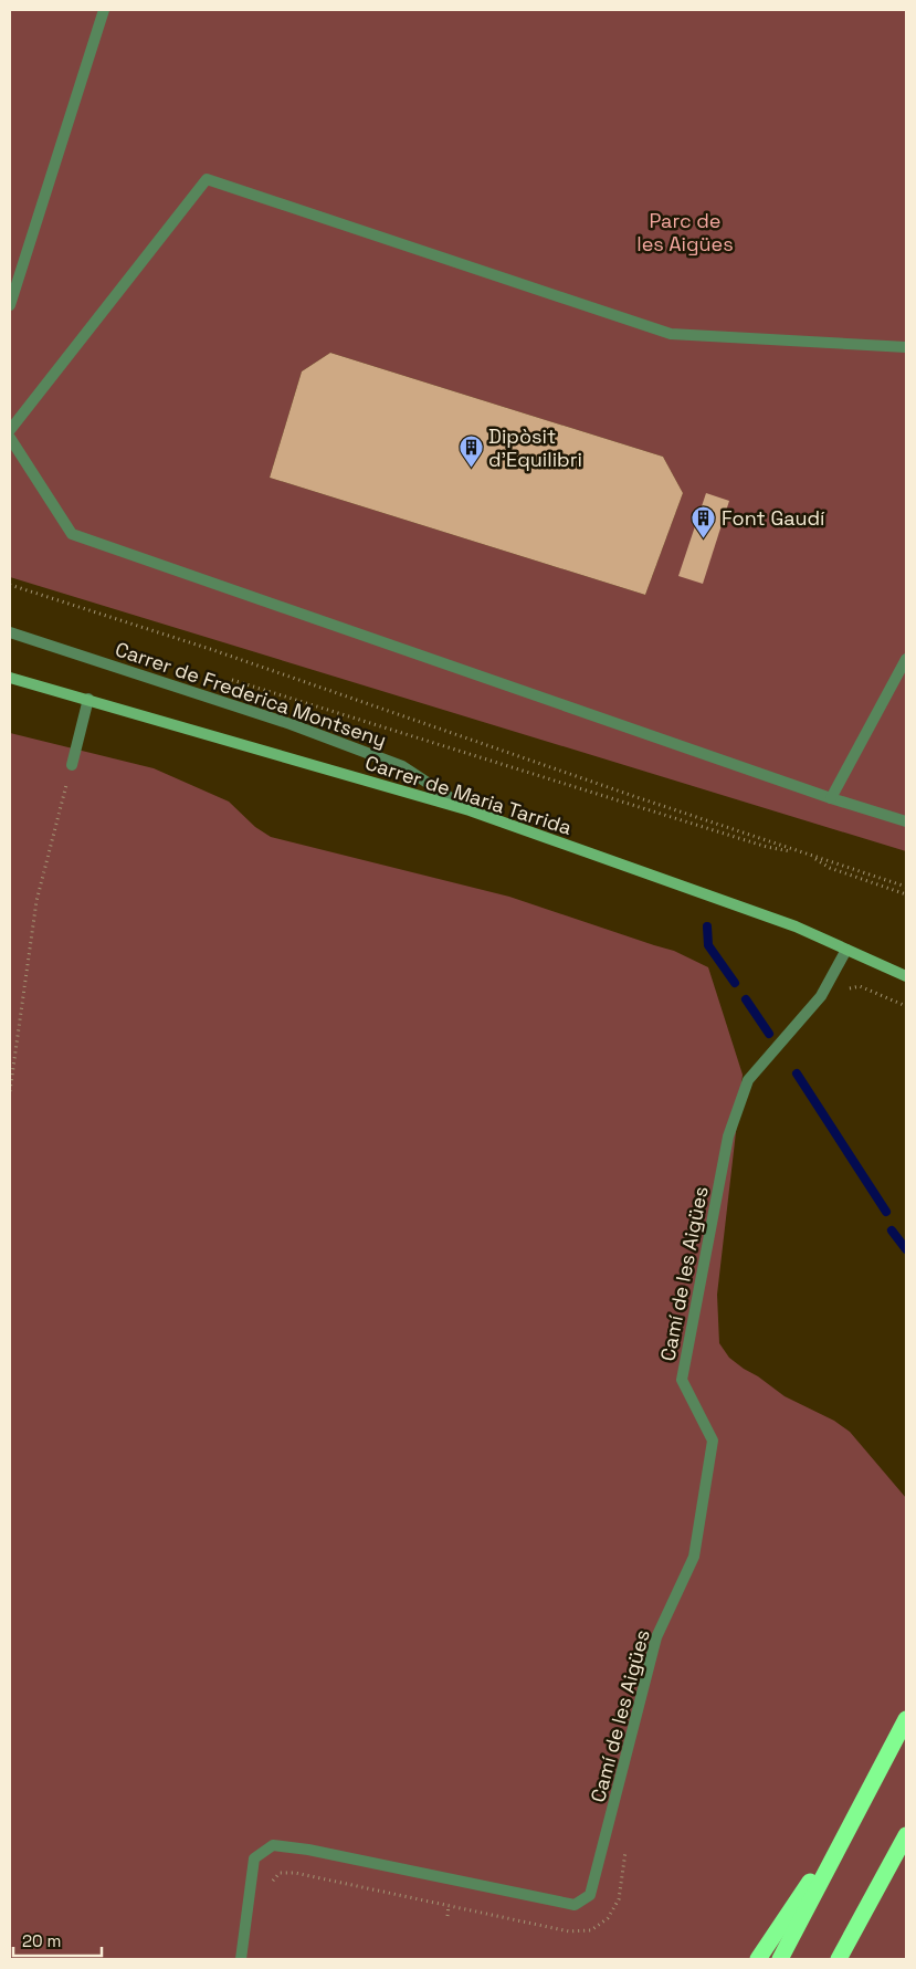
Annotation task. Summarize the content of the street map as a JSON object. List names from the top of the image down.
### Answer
{
  "streets": {
    "main road": ["Carrer de Maria Tarrida"],
    "street": ["Carrer de Frederica Montseny", "Camí de les Aigües"]
  },
  "crossings": [
    ["Carrer de Frederica Montseny", "Carrer de Maria Tarrida"],
    ["Carrer de Maria Tarrida", "Camí de les Aigües"]
  ],
  "parks": ["Parc de les Aigües"],
  "places": {
    "building": ["Dipòsit d'Equilibri", "Font Gaudí"]
  },
  "scale_bar": "20 m"
}
